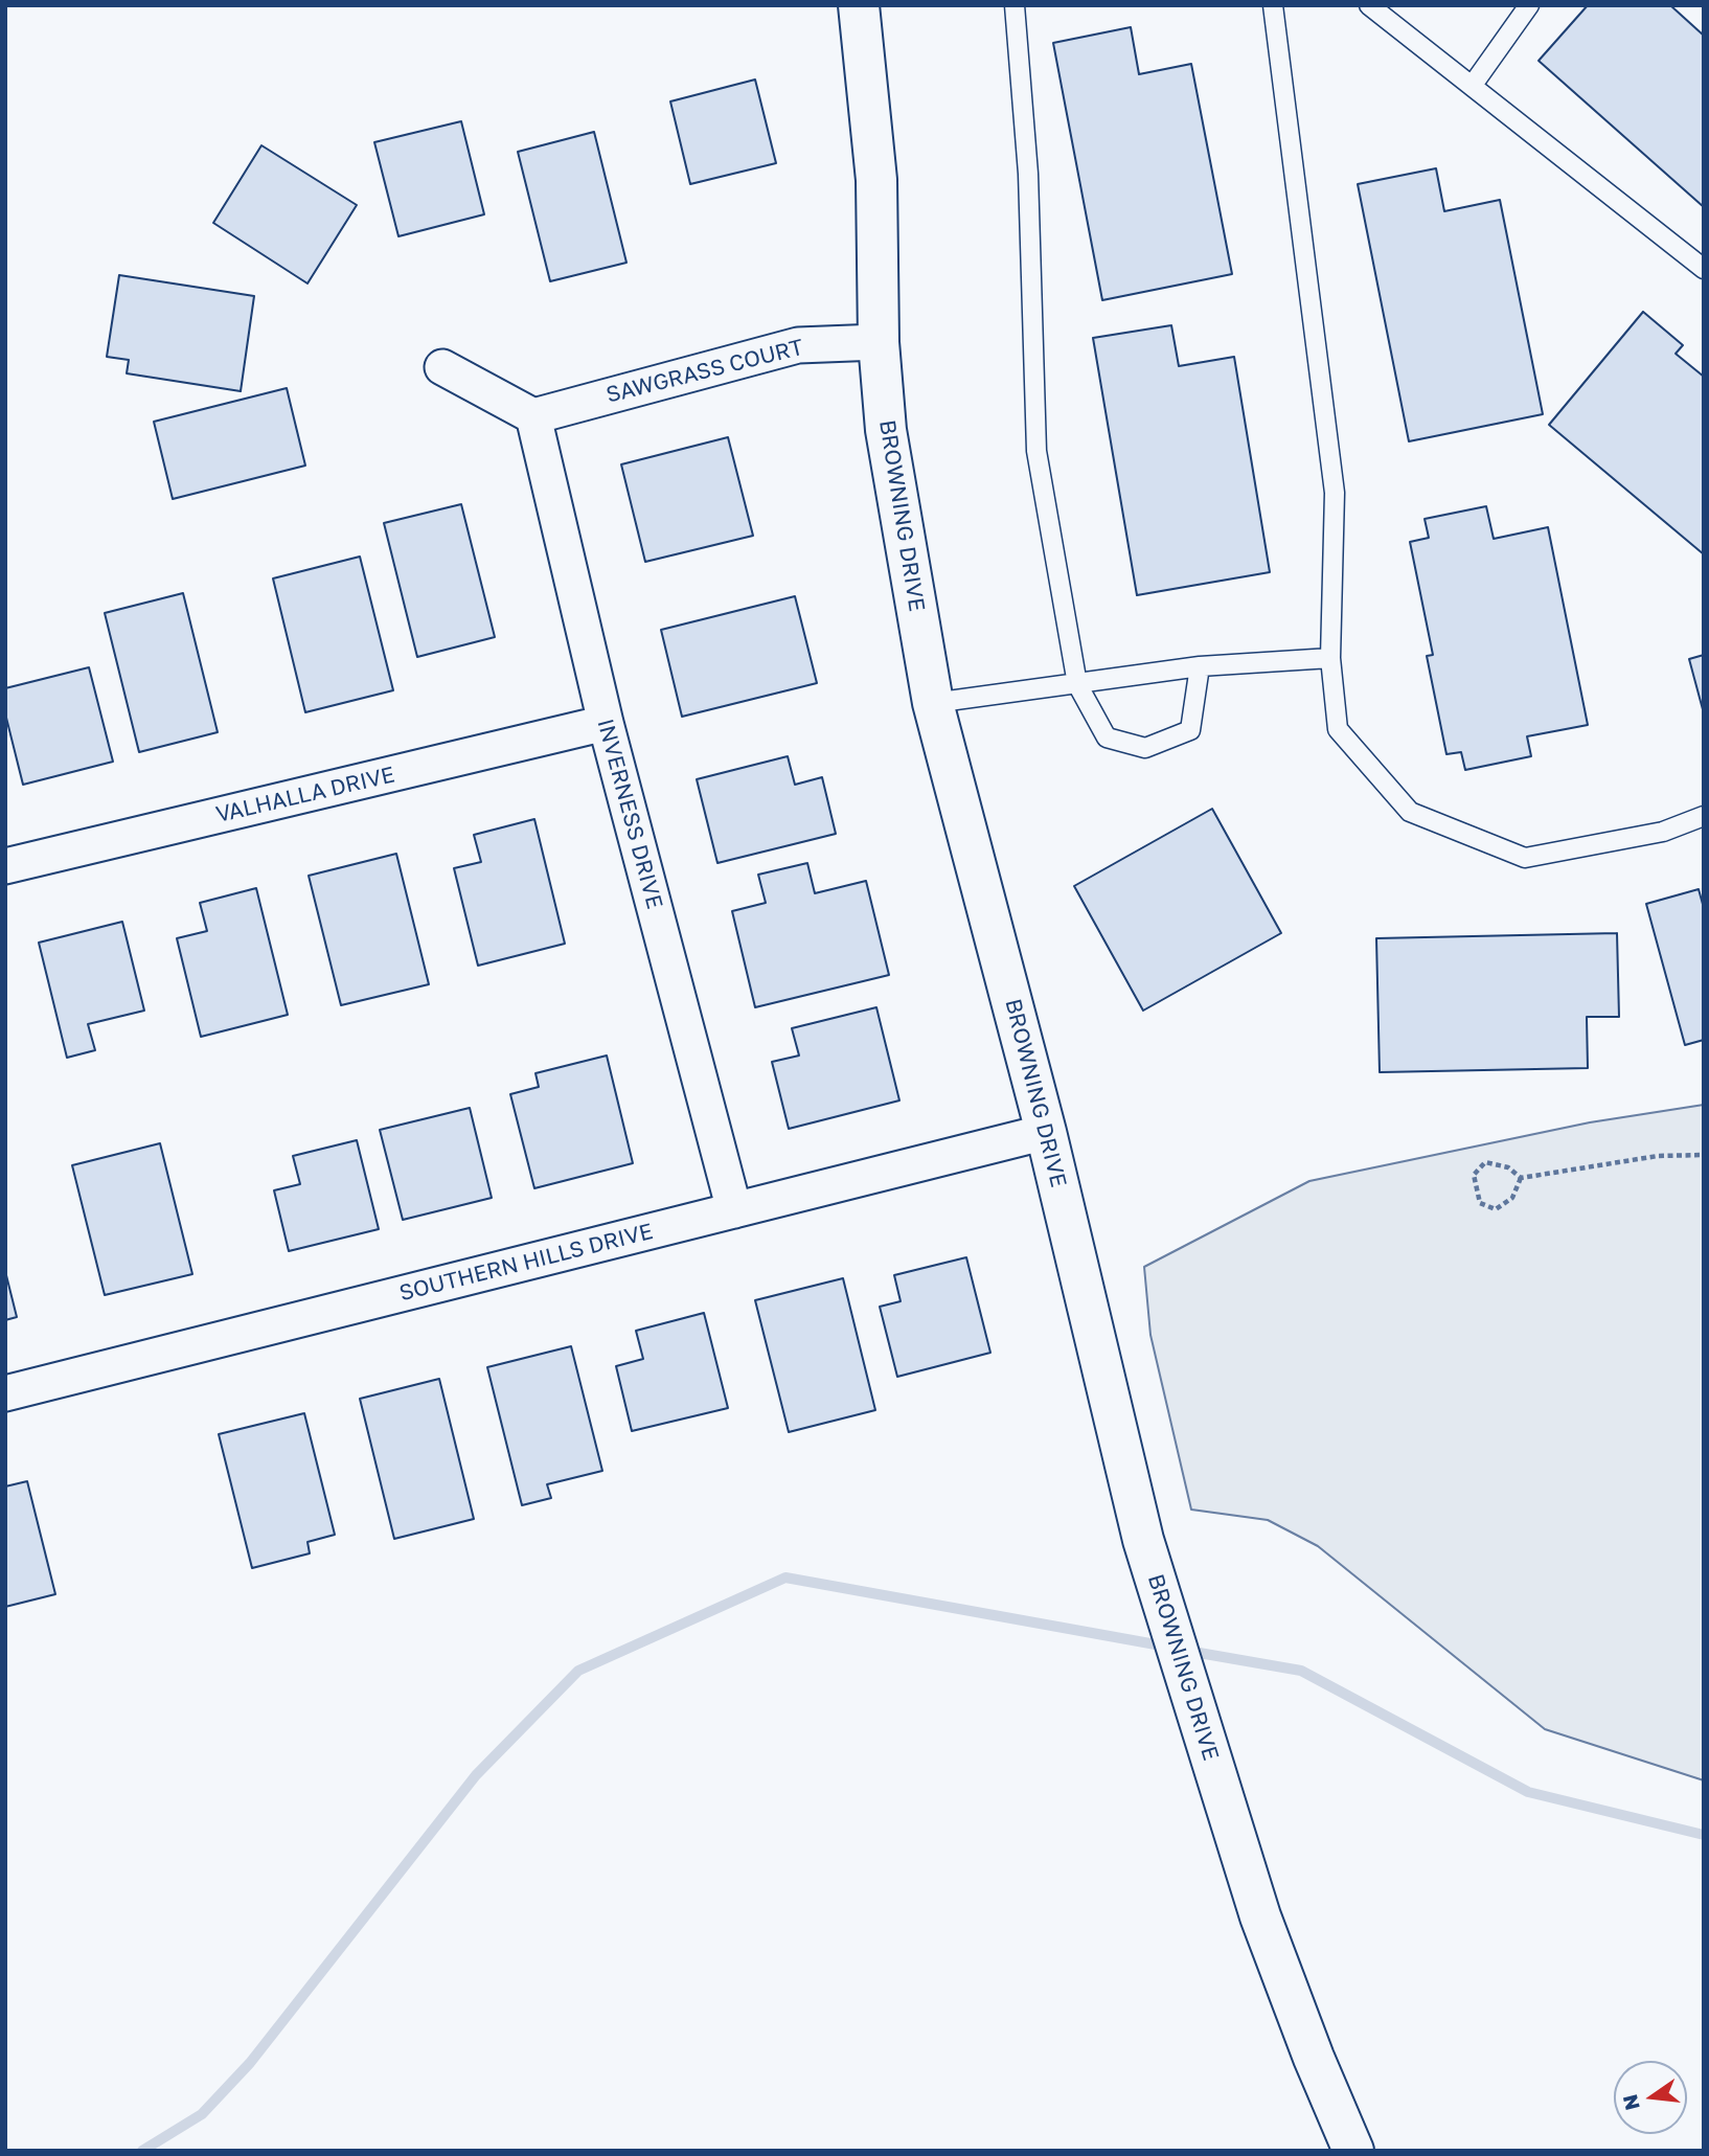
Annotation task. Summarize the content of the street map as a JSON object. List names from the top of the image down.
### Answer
{
  "streets": {
    "street": [
      "SAWGRASS COURT",
      "BROWNING DRIVE",
      "VALHALLA DRIVE",
      "INVERNESS DRIVE",
      "SOUTHERN HILLS DRIVE"
    ]
  },
  "crossings": [
    ["SAWGRASS COURT", "BROWNING DRIVE"],
    ["SAWGRASS COURT", "INVERNESS DRIVE"],
    ["BROWNING DRIVE", "SOUTHERN HILLS DRIVE"],
    ["VALHALLA DRIVE", "INVERNESS DRIVE"],
    ["INVERNESS DRIVE", "SOUTHERN HILLS DRIVE"]
  ],
  "north": "left"
}
